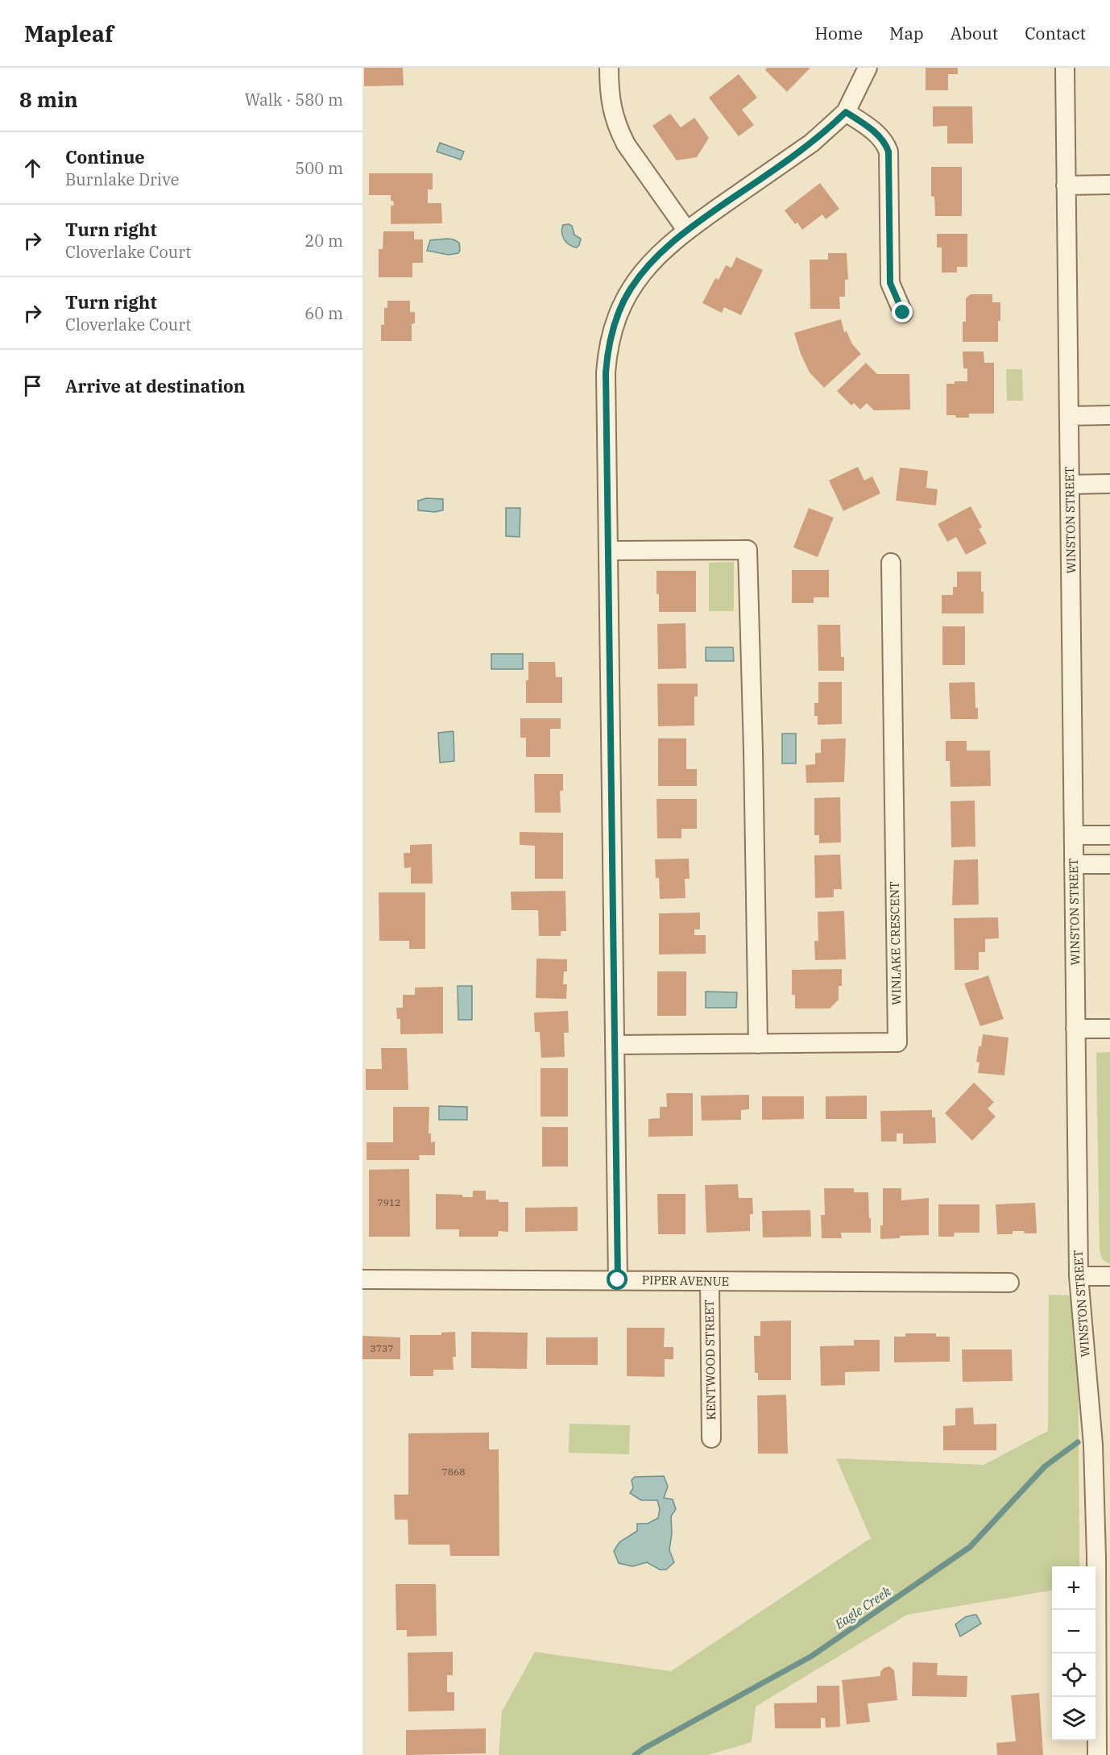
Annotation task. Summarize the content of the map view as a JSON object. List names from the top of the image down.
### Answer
{
  "streets": {
    "street": [
      "WINSTON STREET",
      "WINLAKE CRESCENT",
      "PIPER AVENUE",
      "KENTWOOD STREET"
    ]
  },
  "crossings": [
    ["PIPER AVENUE", "KENTWOOD STREET"]
  ],
  "water": ["Eagle Creek"],
  "house_numbers": ["7912", "3737", "7868"],
  "page": {
    "header": "Mapleaf",
    "nav": [
      "Home",
      "Map",
      "About",
      "Contact"
    ],
    "heading": ["8 min", "Walk · 580 m"],
    "list": [
      ["Continue", "Burnlake Drive", "500 m"],
      ["Turn right", "Cloverlake Court", "20 m"],
      ["Turn right", "Cloverlake Court", "60 m"],
      "Arrive at destination"
    ],
    "map_buttons": ["+", "−"]
  }
}
